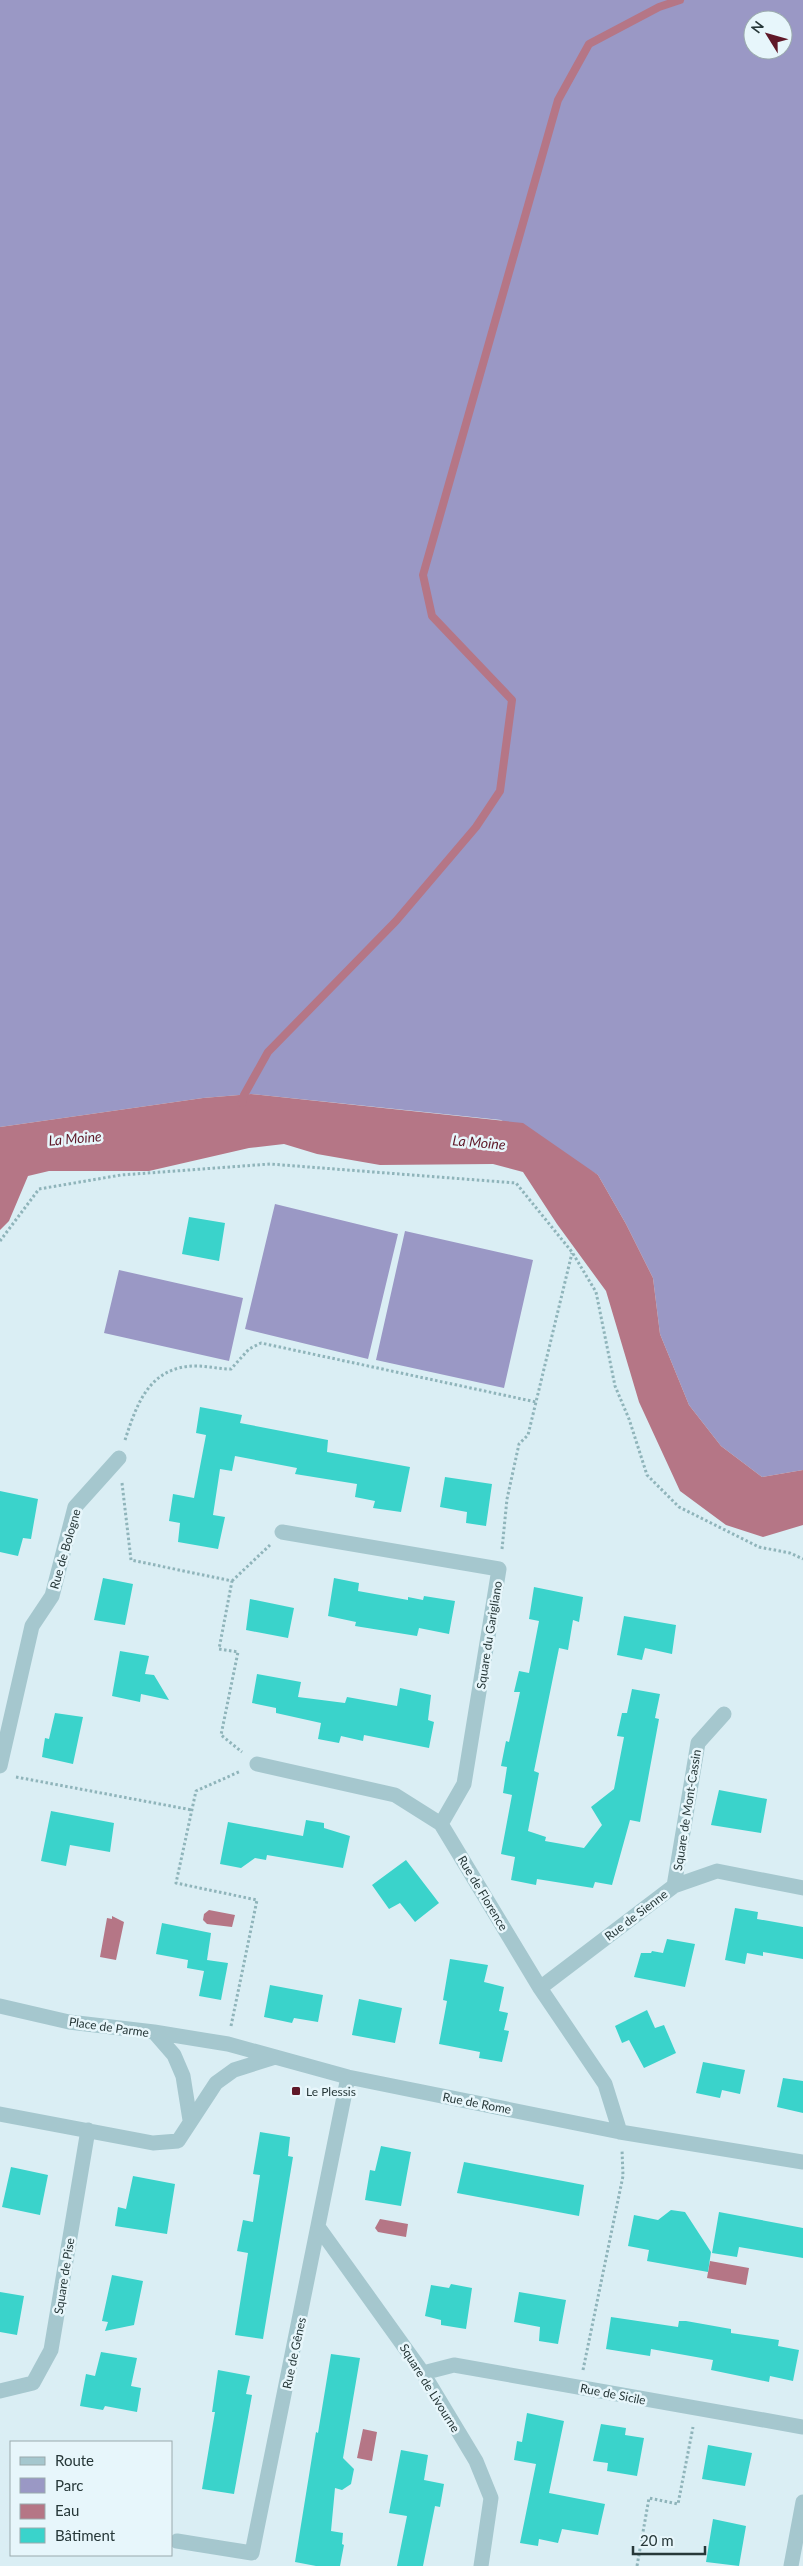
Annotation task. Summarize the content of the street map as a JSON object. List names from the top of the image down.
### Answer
{
  "streets": {
    "street": [
      "Rue de Bologne",
      "Square du Garigliano",
      "Square de Mont-Cassin",
      "Rue de Florence",
      "Rue de Sienne",
      "Place de Parme",
      "Rue de Rome",
      "Square de Pise",
      "Rue de Gênes",
      "Square de Livourne",
      "Rue de Sicile"
    ]
  },
  "crossings": [
    ["Square du Garigliano", "Rue de Florence"],
    ["Square de Mont-Cassin", "Rue de Sienne"],
    ["Rue de Florence", "Rue de Sienne"],
    ["Rue de Florence", "Rue de Rome"],
    ["Place de Parme", "Rue de Rome"],
    ["Rue de Rome", "Rue de Gênes"],
    ["Rue de Gênes", "Square de Livourne"],
    ["Square de Livourne", "Rue de Sicile"]
  ],
  "water": ["La Moine"],
  "places": {
    "transit": ["Le Plessis"]
  },
  "legend": [
    "Route",
    "Parc",
    "Eau",
    "Bâtiment"
  ],
  "scale_bar": "20 m",
  "north": "top left"
}
